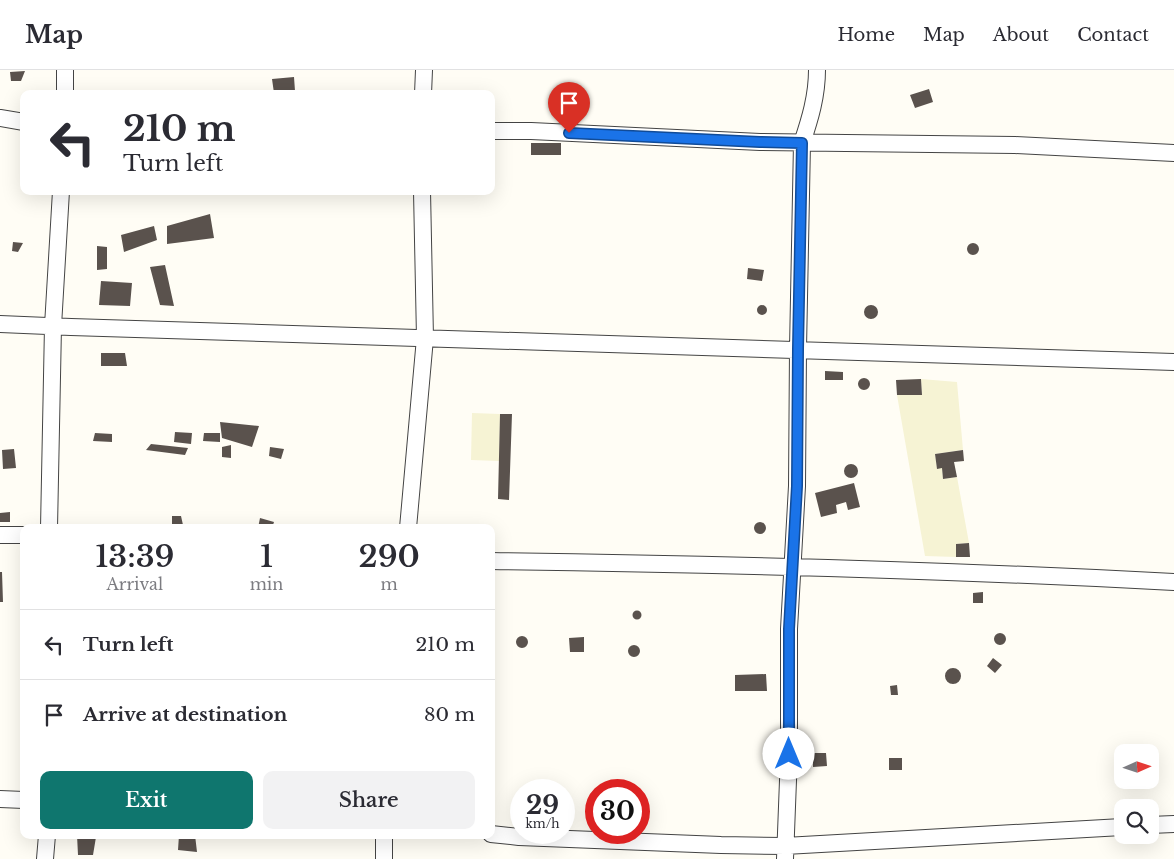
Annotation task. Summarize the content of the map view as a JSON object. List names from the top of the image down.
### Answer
{
  "north": "right",
  "page": {
    "header": "Map",
    "nav": [
      "Home",
      "Map",
      "About",
      "Contact"
    ],
    "turn": ["210 m", "Turn left"],
    "eta": [
      "13:39",
      "Arrival",
      "1",
      "min",
      "290",
      "m"
    ],
    "list": [
      {
        "name": "Turn left",
        "value": "210 m"
      },
      {
        "name": "Arrive at destination",
        "value": "80 m"
      }
    ],
    "buttons": ["Exit", "Share"],
    "speed": "29 km/h",
    "limit": "30"
  }
}
